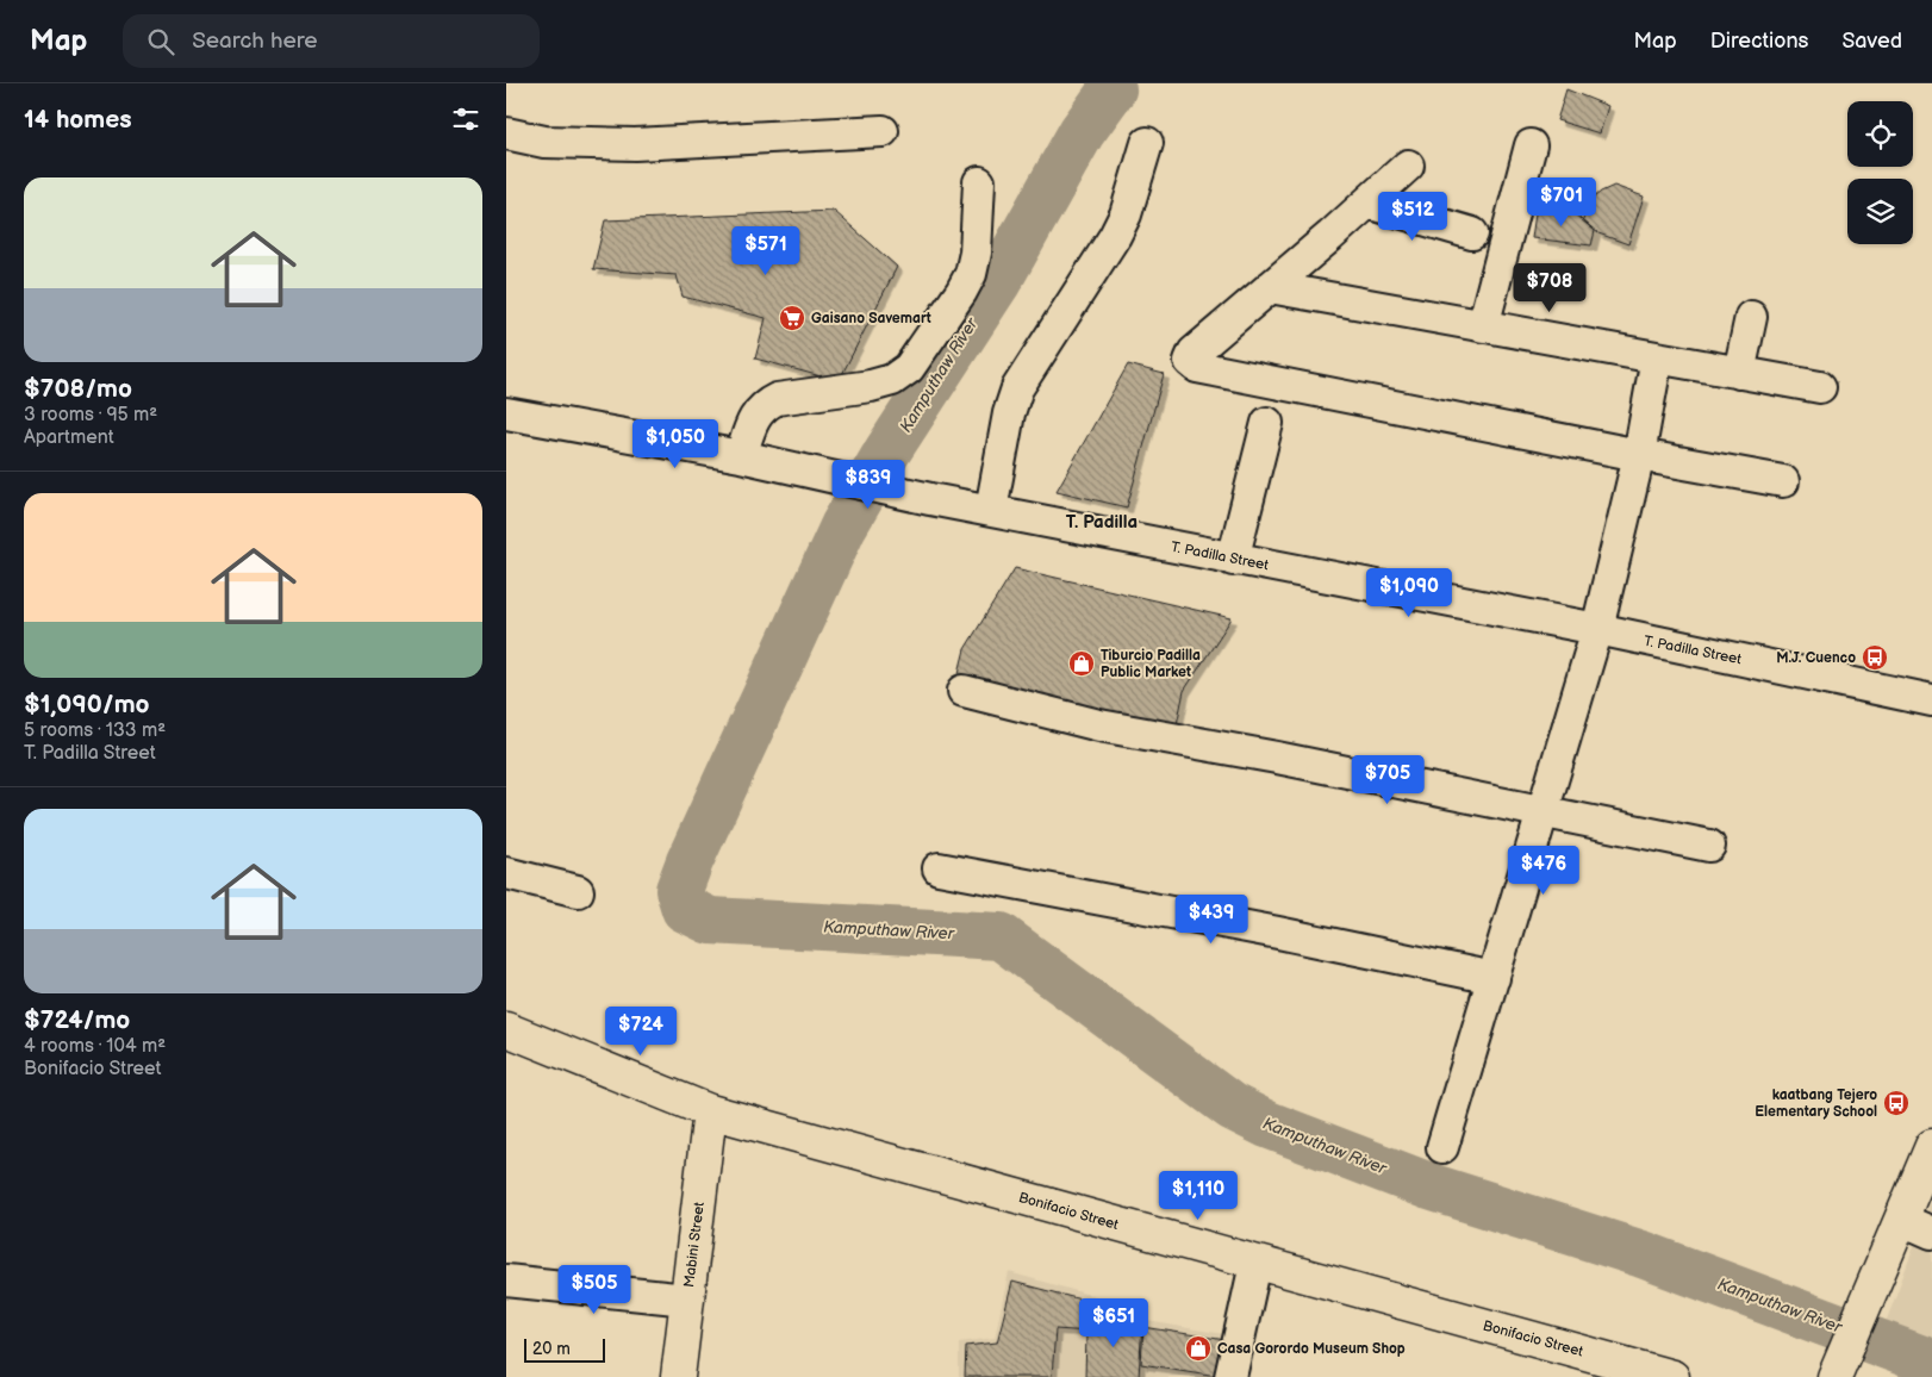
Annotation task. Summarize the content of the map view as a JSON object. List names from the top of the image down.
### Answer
{
  "streets": {
    "main road": ["Bonifacio Street", "Mabini Street"],
    "street": ["T. Padilla Street"]
  },
  "crossings": [
    ["Bonifacio Street", "Mabini Street"]
  ],
  "districts": ["T. Padilla"],
  "water": ["Kamputhaw River"],
  "places": {
    "supermarket": ["Gaisano Savemart"],
    "bus stop": ["M.J. Cuenco", "kaatbang Tejero Elementary School"],
    "shop": ["Tiburcio Padilla Public Market", "Casa Gorordo Museum Shop"]
  },
  "scale_bar": "20 m",
  "page": {
    "header": "Map",
    "search": "Search here",
    "nav": ["Map", "Directions", "Saved"],
    "heading": "14 homes",
    "list": [
      {
        "name": "$708/mo",
        "note": "3 rooms · 95 m² · Apartment"
      },
      {
        "name": "$1,090/mo",
        "note": "5 rooms · 133 m² · T. Padilla Street"
      },
      {
        "name": "$724/mo",
        "note": "4 rooms · 104 m² · Bonifacio Street"
      }
    ],
    "price": [
      "$701",
      "$512",
      "$571",
      "$708",
      "$1,050",
      "$839",
      "$1,090",
      "$705",
      "$476",
      "$439",
      "$724",
      "$1,110",
      "$505",
      "$651"
    ],
    "scale": "20 m"
  }
}
